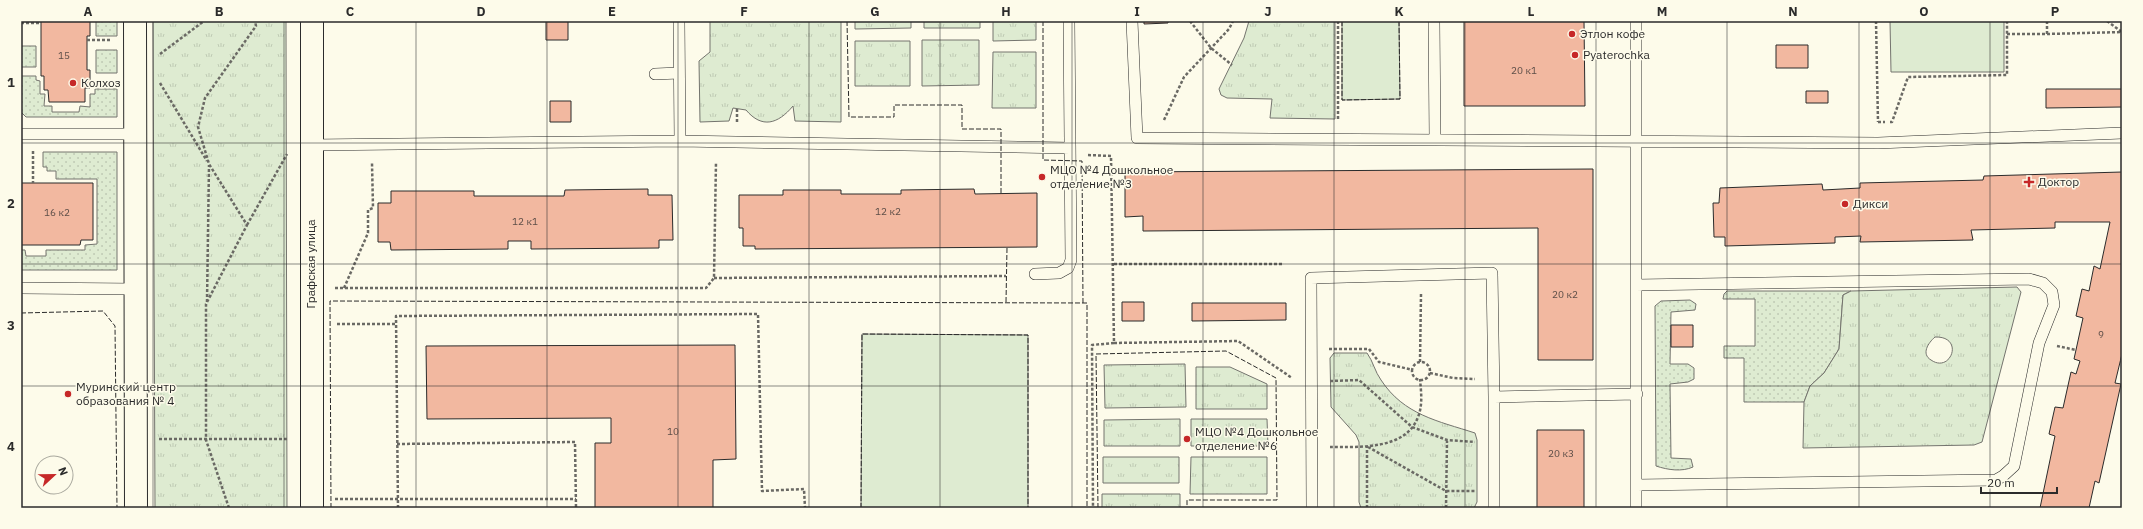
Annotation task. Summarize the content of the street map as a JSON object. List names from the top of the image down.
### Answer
{
  "streets": {
    "street": ["Графская улица"]
  },
  "places": {
    "other": [
      "Этлон кофе",
      "Pyaterochka",
      "Колхоз",
      "МЦО №4 Дошкольное отделение №3",
      "Дикси",
      "Муринский центр образования № 4",
      "МЦО №4 Дошкольное отделение №6"
    ],
    "health": ["Доктор"]
  },
  "house_numbers": [
    "15",
    "20 к1",
    "12 к2",
    "16 к2",
    "12 к1",
    "20 к2",
    "9",
    "10",
    "20 к3"
  ],
  "scale_bar": "20 m",
  "north": "right",
  "grid": {
    "columns": [
      "A",
      "B",
      "C",
      "D",
      "E",
      "F",
      "G",
      "H",
      "I",
      "J",
      "K",
      "L",
      "M",
      "N",
      "O",
      "P"
    ],
    "rows": [
      "1",
      "2",
      "3",
      "4"
    ]
  }
}
